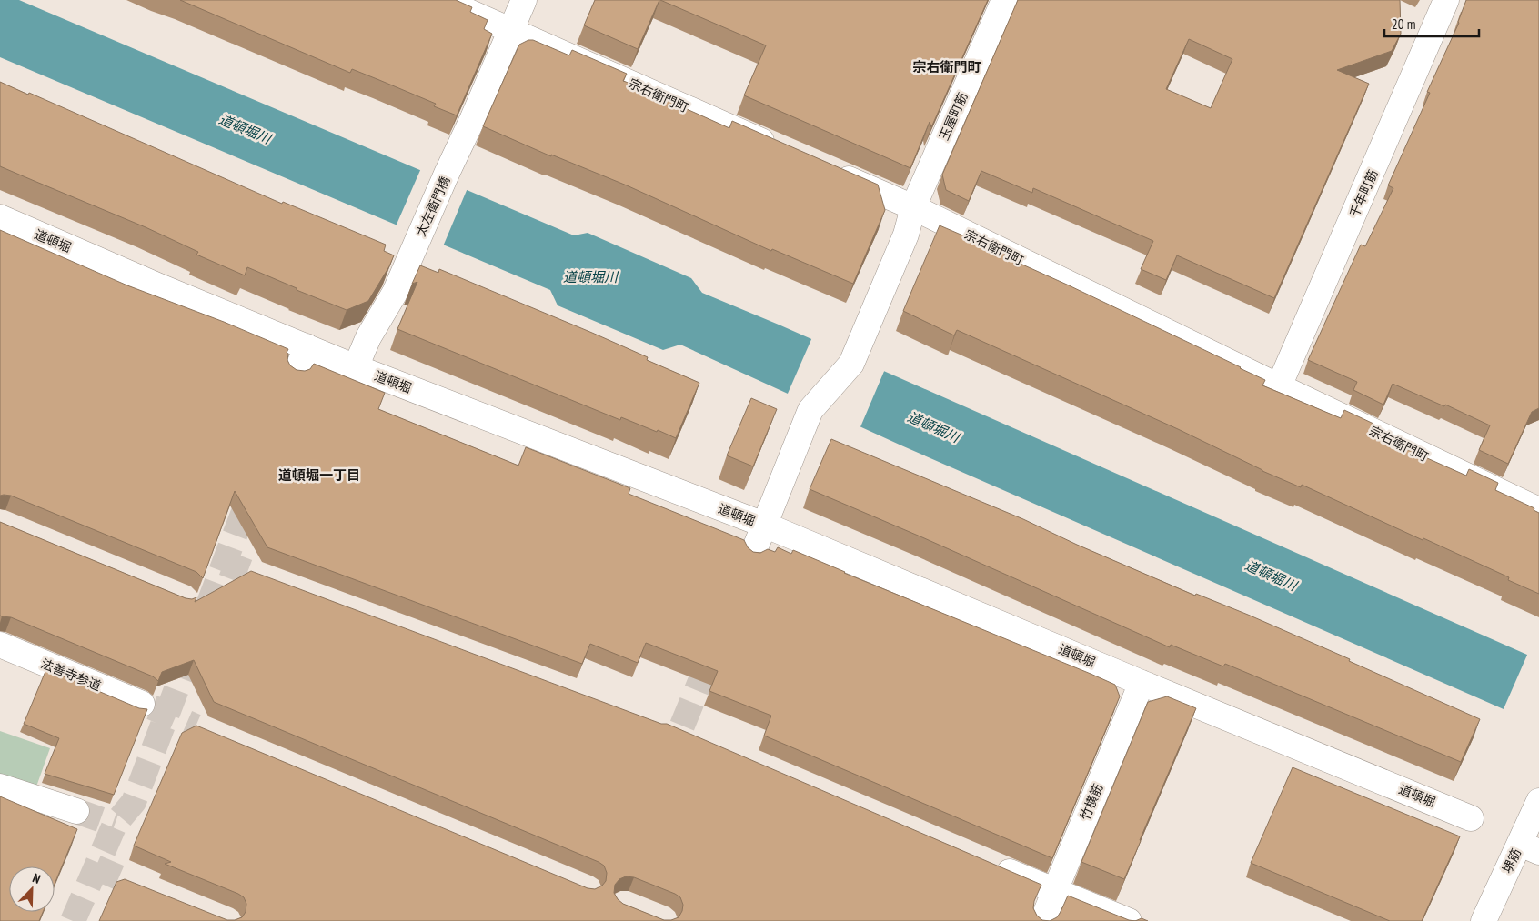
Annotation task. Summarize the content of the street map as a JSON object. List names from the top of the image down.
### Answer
{
  "streets": {
    "street": [
      "宗右衛門町",
      "玉屋町筋",
      "千年町筋",
      "太左衛門橋",
      "道頓堀",
      "法善寺参道",
      "竹横筋",
      "堺筋"
    ]
  },
  "crossings": [
    ["宗右衛門町", "玉屋町筋"],
    ["宗右衛門町", "千年町筋"],
    ["宗右衛門町", "太左衛門橋"],
    ["玉屋町筋", "道頓堀"],
    ["太左衛門橋", "道頓堀"],
    ["道頓堀", "竹横筋"]
  ],
  "districts": ["宗右衛門町", "道頓堀一丁目"],
  "water": ["道頓堀川"],
  "scale_bar": "20 m",
  "north": "top right"
}
